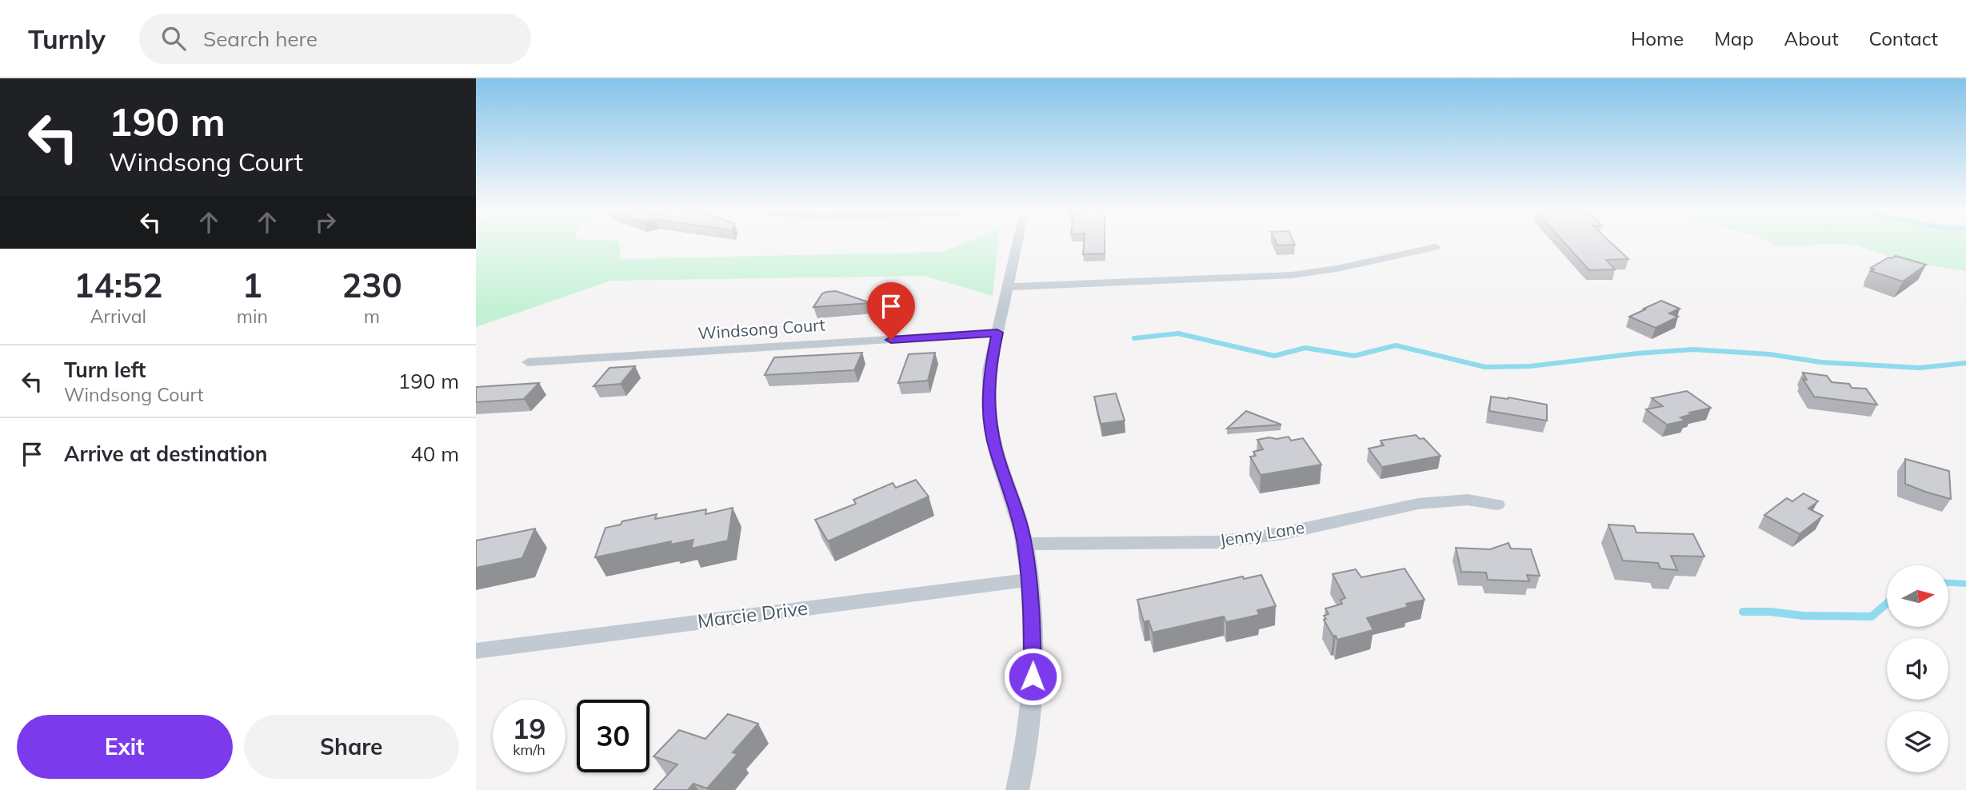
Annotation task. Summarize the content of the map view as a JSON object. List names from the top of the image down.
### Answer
{
  "streets": {
    "street": ["Windsong Court", "Jenny Lane", "Marcie Drive"]
  },
  "north": "right",
  "page": {
    "header": "Turnly",
    "search": "Search here",
    "nav": [
      "Home",
      "Map",
      "About",
      "Contact"
    ],
    "turn": ["190 m", "Windsong Court"],
    "eta": [
      "14:52",
      "Arrival",
      "1",
      "min",
      "230",
      "m"
    ],
    "list": [
      {
        "name": "Turn left",
        "note": "Windsong Court",
        "value": "190 m"
      },
      {
        "name": "Arrive at destination",
        "value": "40 m"
      }
    ],
    "speed": "19 km/h",
    "limit": "30",
    "buttons": ["Exit", "Share"]
  }
}
